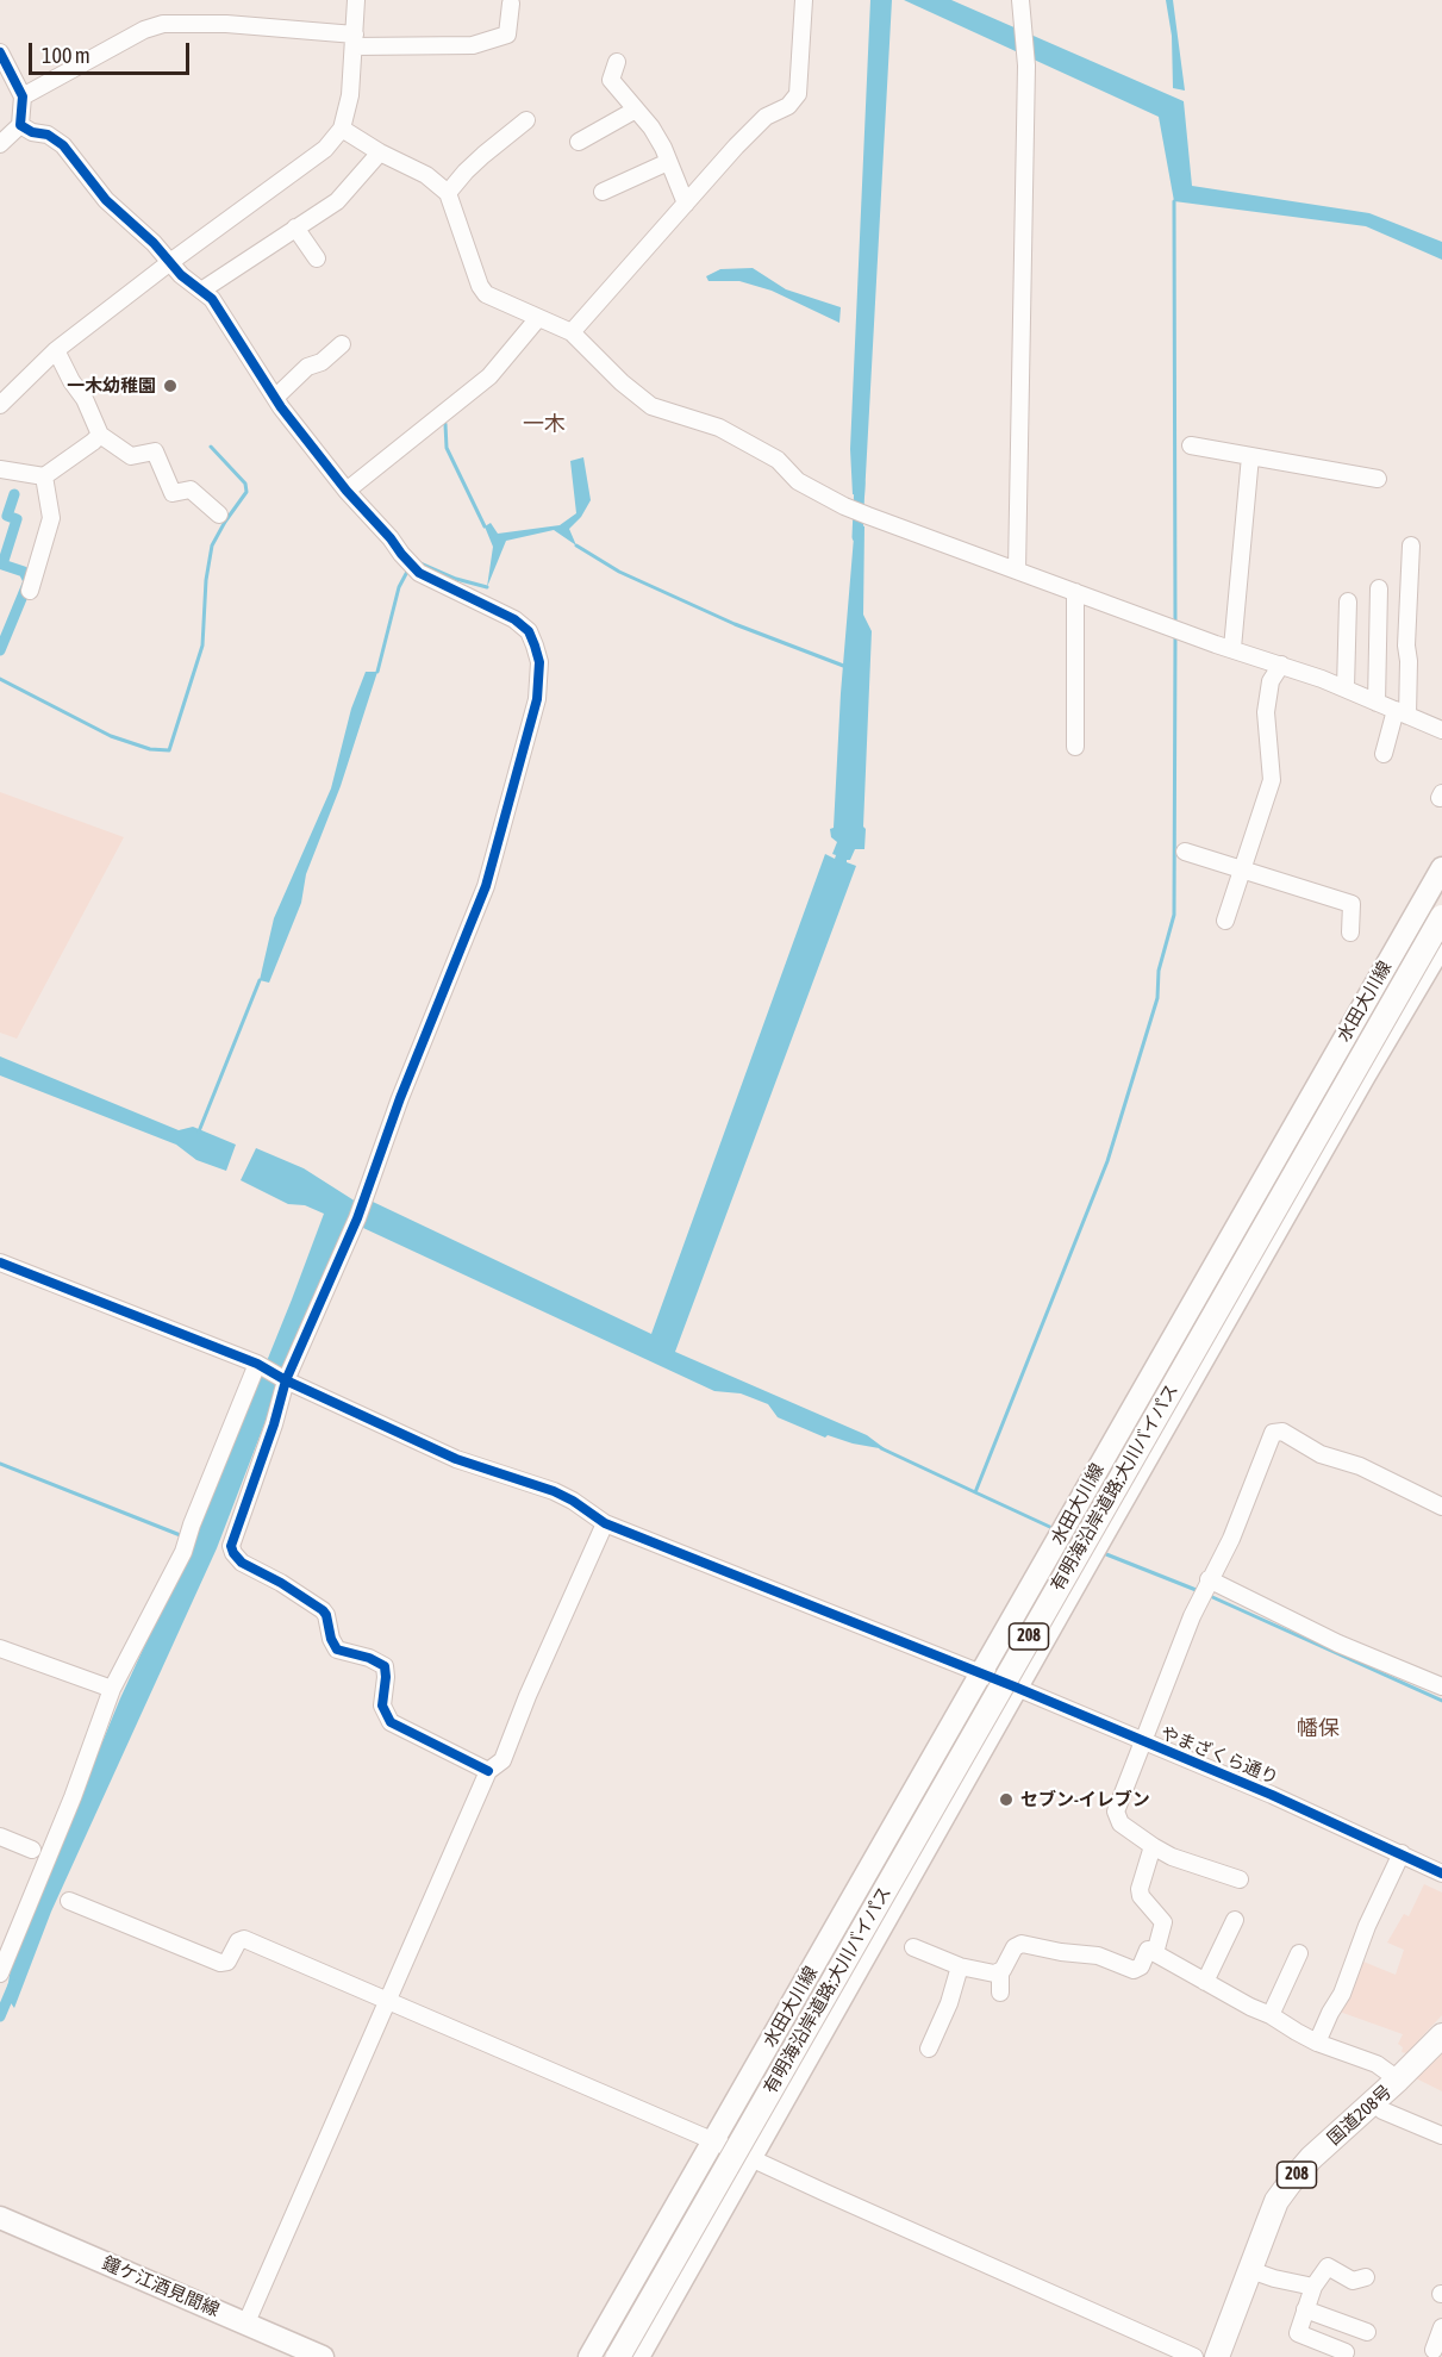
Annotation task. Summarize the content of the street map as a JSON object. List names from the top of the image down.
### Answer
{
  "streets": {
    "highway": ["有明海沿岸道路;大川バイパス", "208", "国道208号"],
    "main road": ["水田大川線", "鐘ケ江酒見間線"],
    "street": ["やまざくら通り"]
  },
  "crossings": [
    ["水田大川線", "やまざくら通り"]
  ],
  "districts": ["一木", "幡保"],
  "places": ["一木幼稚園", "セブン-イレブン"],
  "scale_bar": "100 m"
}
